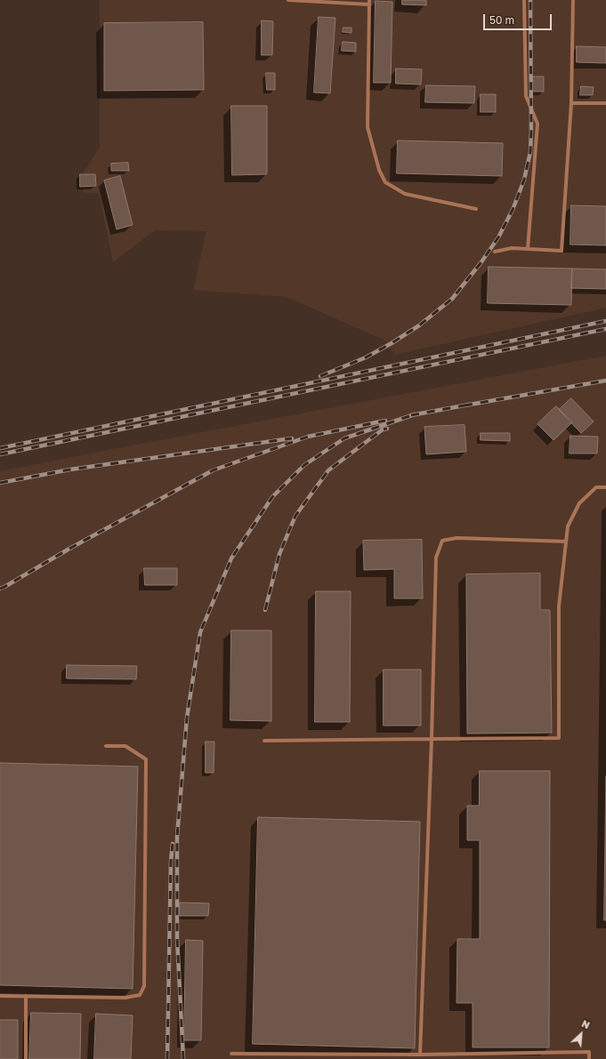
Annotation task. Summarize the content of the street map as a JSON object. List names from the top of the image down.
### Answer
{
  "scale_bar": "50 m",
  "north": "top right"
}
